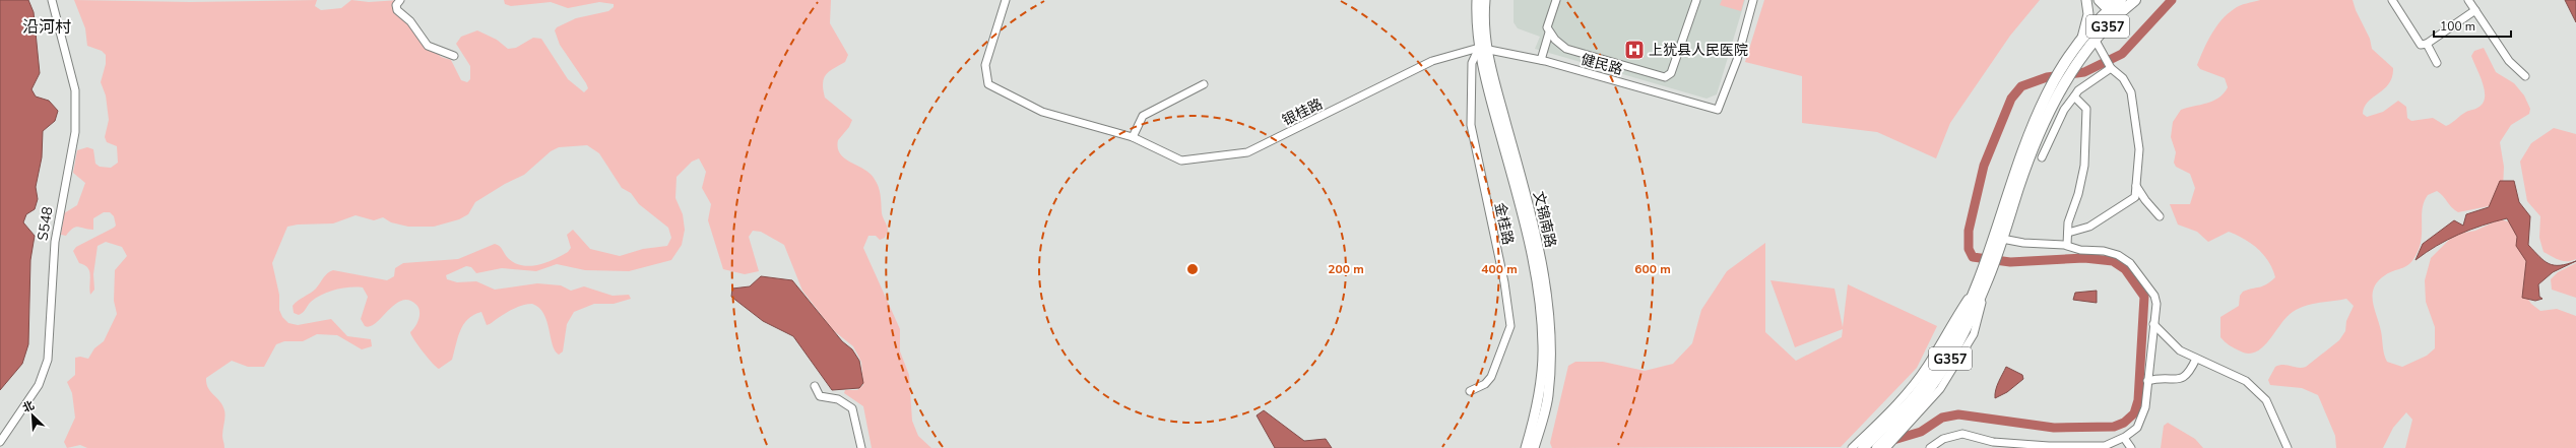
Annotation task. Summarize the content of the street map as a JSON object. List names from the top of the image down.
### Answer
{
  "streets": {
    "highway": ["G357"],
    "main road": ["文锦南路"],
    "street": [
      "健民路",
      "银桂路",
      "S548",
      "金桂路"
    ]
  },
  "crossings": [
    ["健民路", "银桂路"],
    ["健民路", "文锦南路"],
    ["健民路", "金桂路"],
    ["银桂路", "文锦南路"],
    ["银桂路", "金桂路"],
    ["文锦南路", "金桂路"]
  ],
  "districts": ["沿河村"],
  "places": {
    "hospital": ["上犹县人民医院"]
  },
  "scale_bar": "100 m",
  "north": "top left",
  "rings": ["200 m", "400 m", "600 m"]
}
